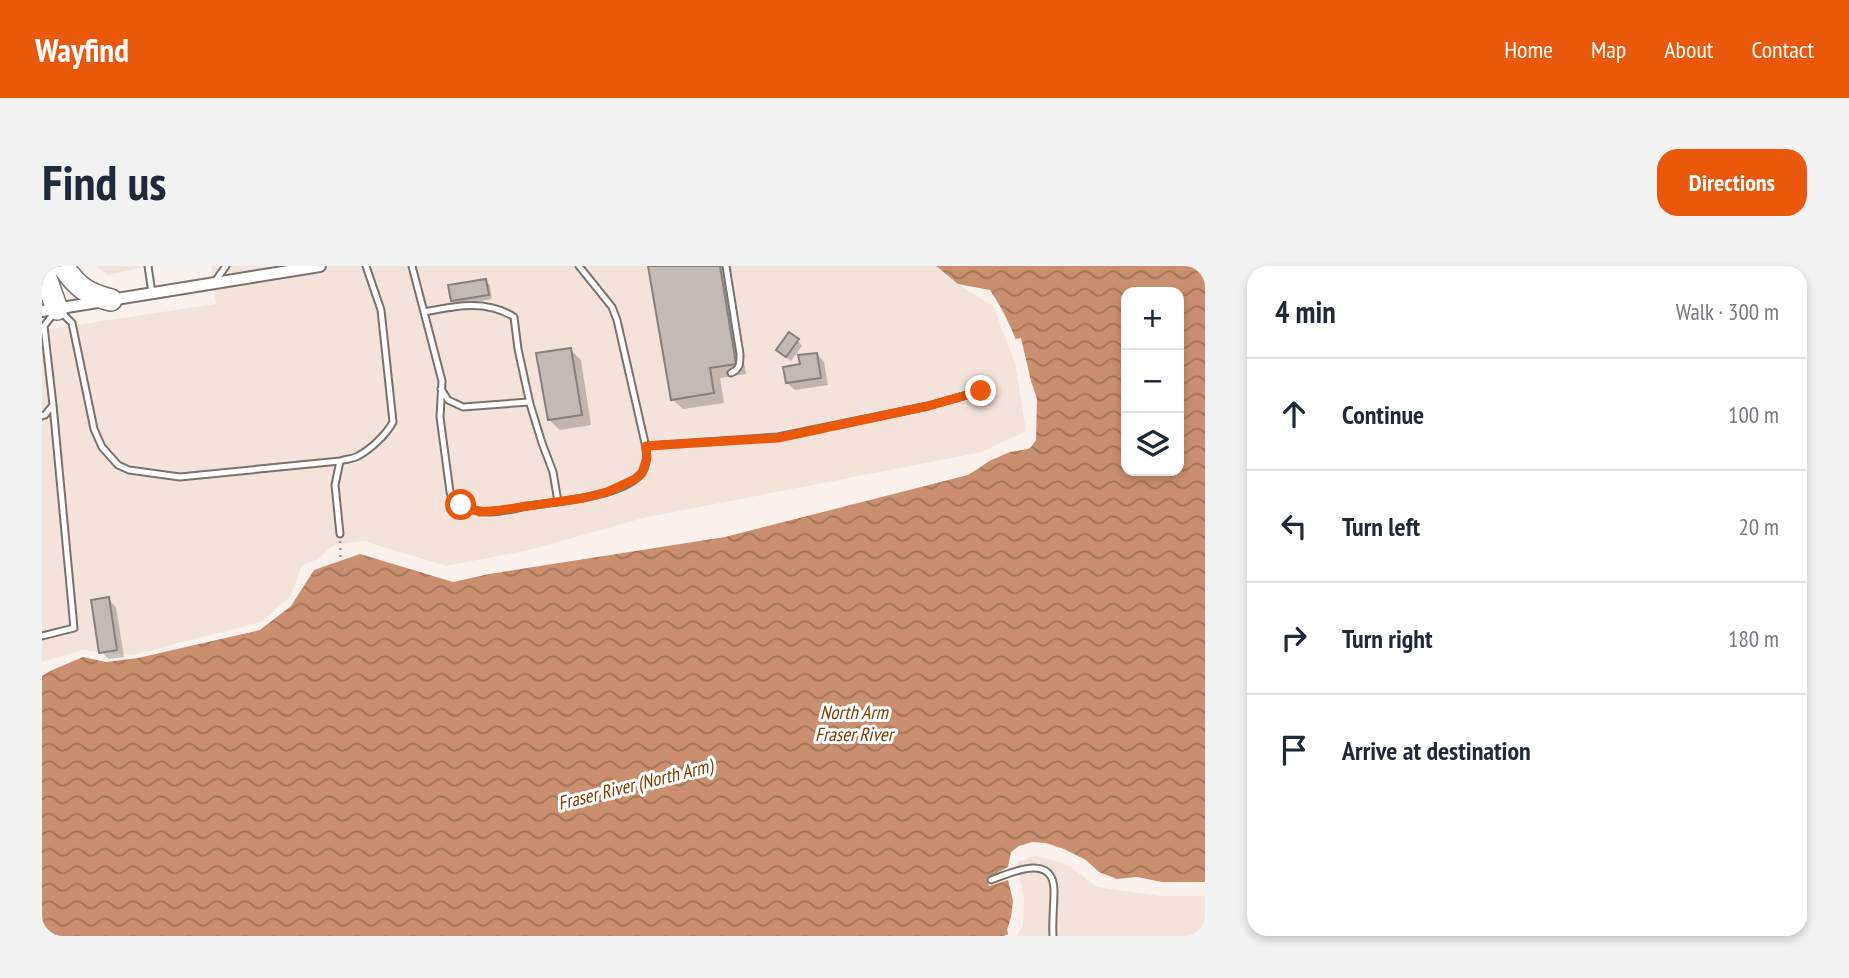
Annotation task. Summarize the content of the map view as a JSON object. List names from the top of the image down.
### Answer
{
  "water": ["North Arm Fraser River", "Fraser River (North Arm)"],
  "page": {
    "header": "Wayfind",
    "nav": [
      "Home",
      "Map",
      "About",
      "Contact"
    ],
    "buttons": "Directions",
    "title": "Find us",
    "heading": ["4 min", "Walk · 300 m"],
    "map_buttons": ["+", "−"],
    "list": [
      ["Continue", "100 m"],
      ["Turn left", "20 m"],
      ["Turn right", "180 m"],
      "Arrive at destination"
    ]
  }
}
